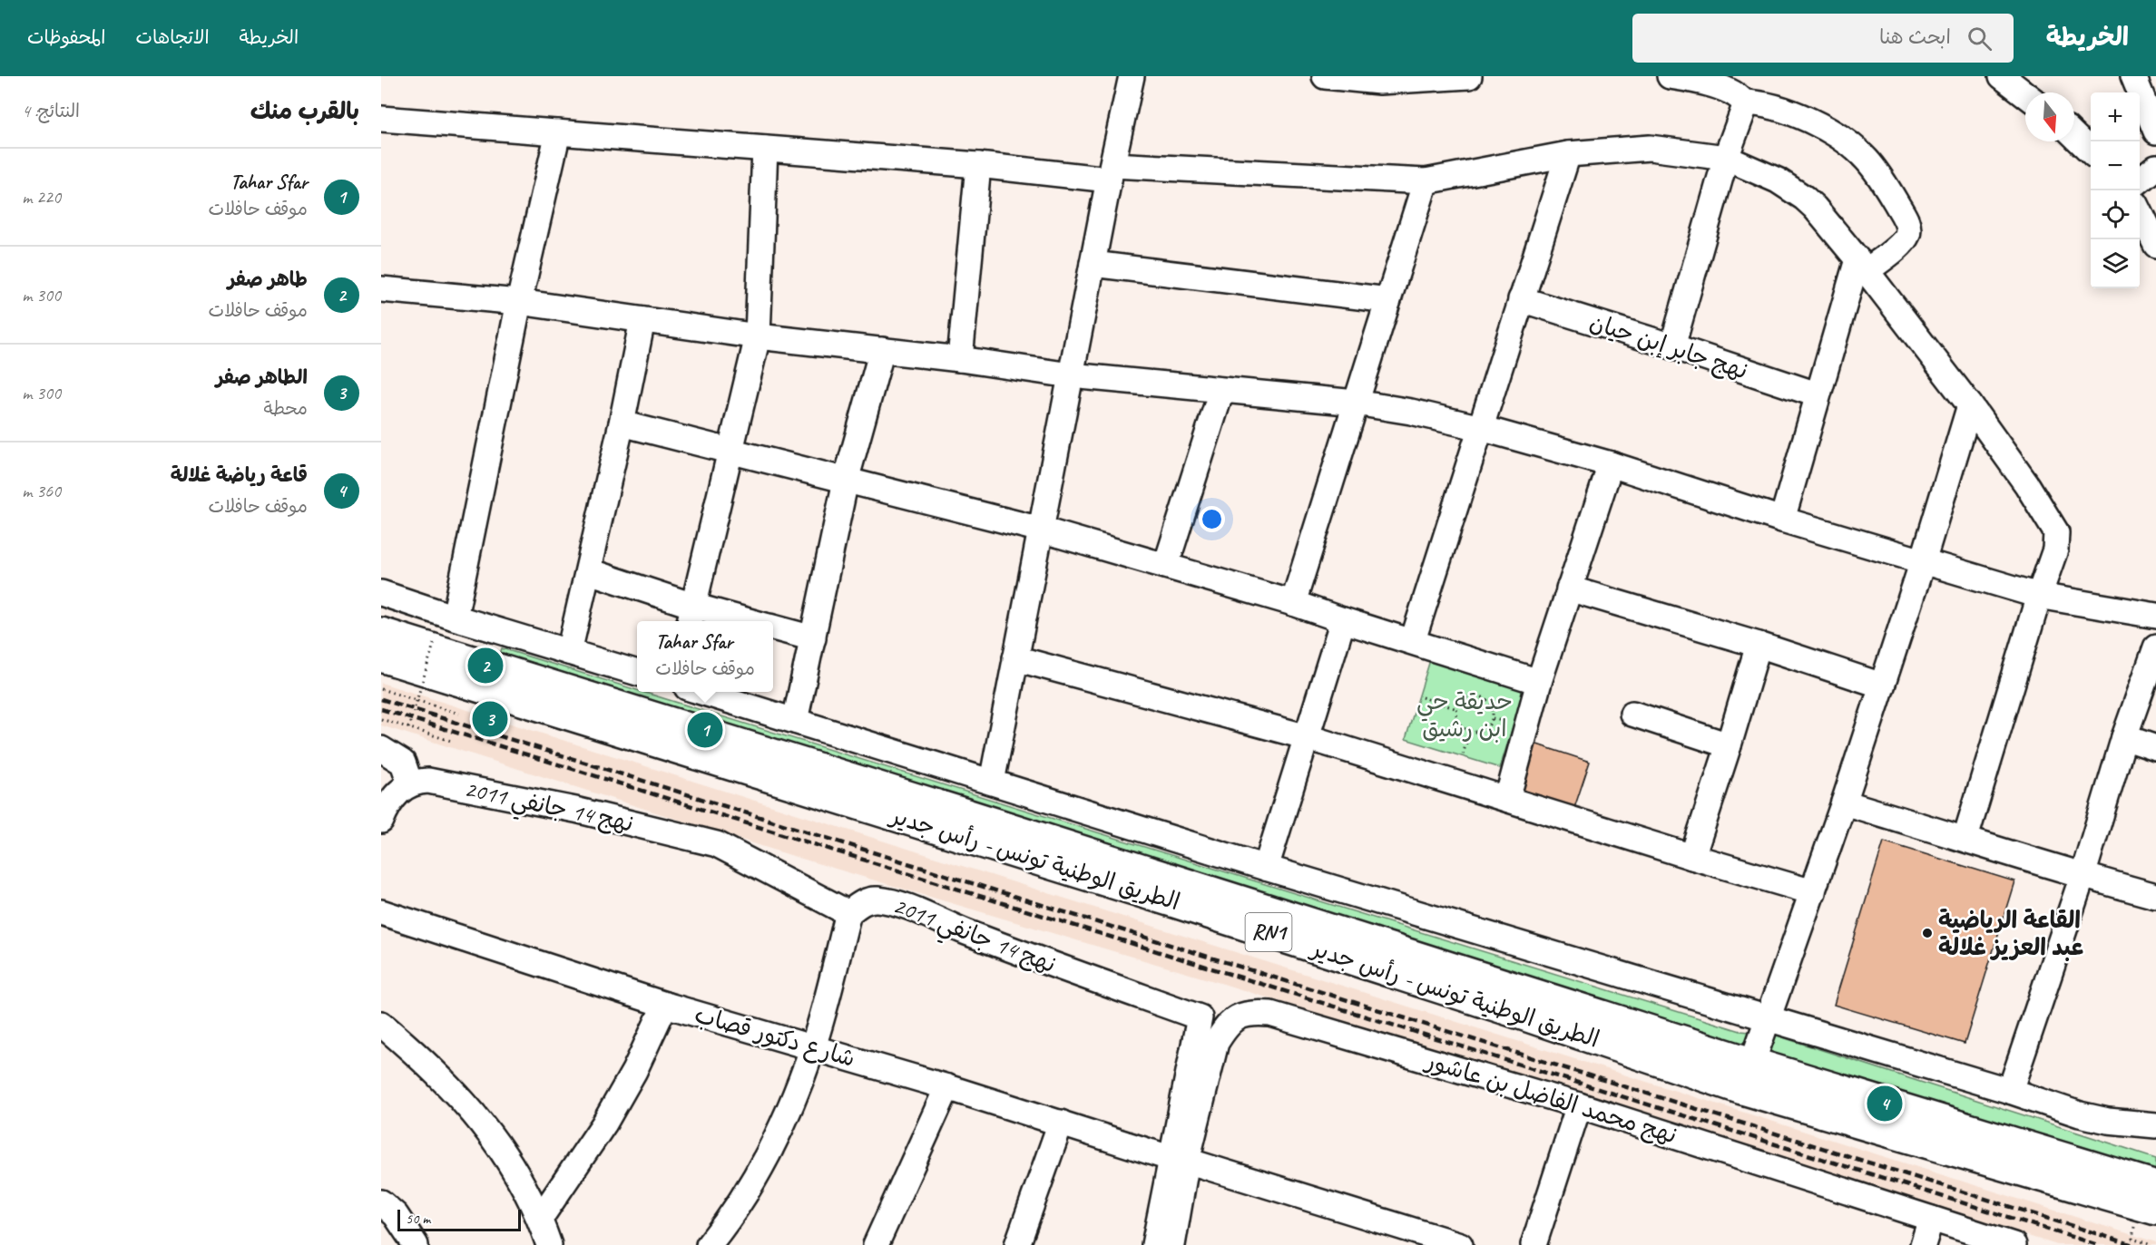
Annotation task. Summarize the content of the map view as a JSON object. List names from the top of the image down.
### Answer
{
  "streets": {
    "highway": ["الطريق الوطنية تونس - رأس جدير", "RN1"],
    "street": [
      "نهج جابر إبن حيان",
      "نهج 14 جانفي 2011",
      "شارع دكتور قصاب",
      "نهج محمد الفاضل بن عاشور"
    ]
  },
  "crossings": [
    ["نهج 14 جانفي 2011", "شارع دكتور قصاب"],
    ["نهج 14 جانفي 2011", "نهج محمد الفاضل بن عاشور"],
    ["شارع دكتور قصاب", "نهج محمد الفاضل بن عاشور"]
  ],
  "parks": ["حديقة حي ابن رشيق"],
  "places": ["القاعة الرياضية عبد العزيز غلالة"],
  "scale_bar": "50 m",
  "north": "bottom",
  "page": {
    "header": "الخريطة",
    "search": "ابحث هنا",
    "nav": ["الخريطة", "الاتجاهات", "المحفوظات"],
    "heading": ["بالقرب منك", "النتائج: 4"],
    "map_buttons": ["+", "−"],
    "list": [
      {
        "mark": "1",
        "name": "Tahar Sfar",
        "note": "موقف حافلات",
        "value": "220 m"
      },
      {
        "mark": "2",
        "name": "طاهر صفر",
        "note": "موقف حافلات",
        "value": "300 m"
      },
      {
        "mark": "3",
        "name": "الطاهر صفر",
        "note": "محطة",
        "value": "300 m"
      },
      {
        "mark": "4",
        "name": "قاعة رياضة غلالة",
        "note": "موقف حافلات",
        "value": "360 m"
      }
    ],
    "popup": ["Tahar Sfar", "موقف حافلات"],
    "pins": [
      "2",
      "3",
      "1",
      "4"
    ],
    "scale": "50 m"
  }
}
